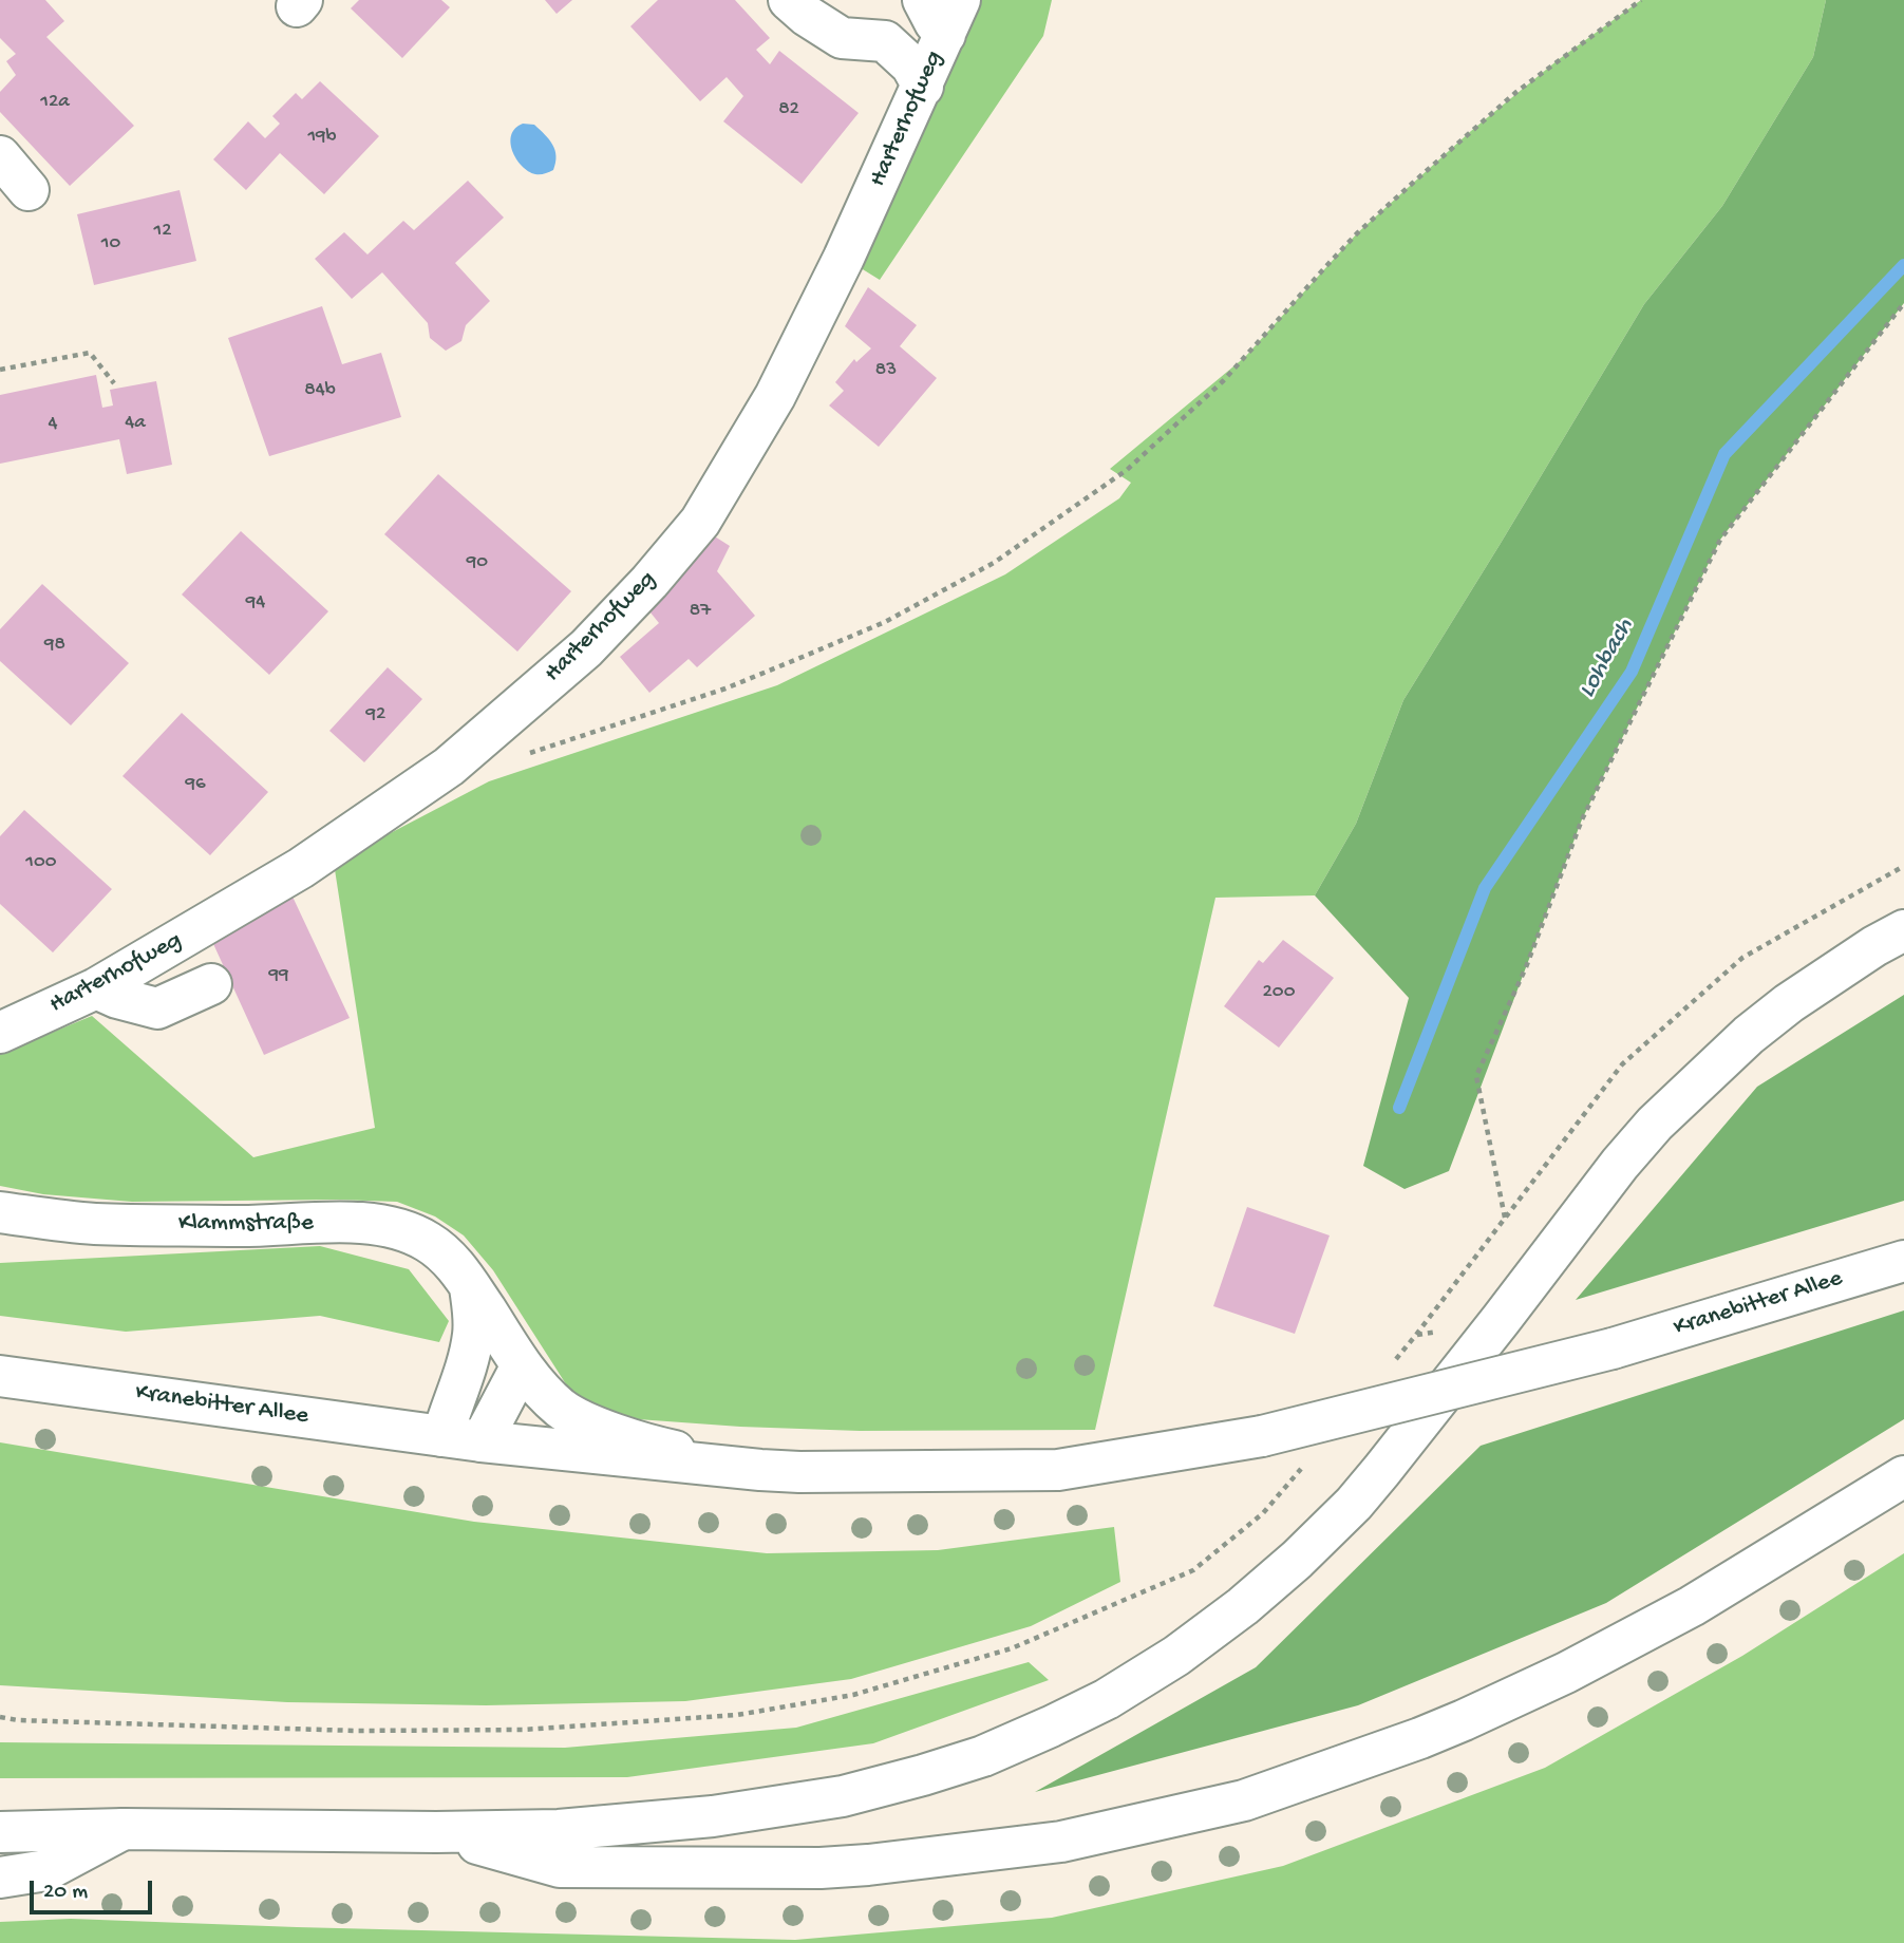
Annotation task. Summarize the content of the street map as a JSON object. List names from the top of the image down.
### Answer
{
  "streets": {
    "main road": ["Harterhofweg", "Klammstraße", "Kranebitter Allee"]
  },
  "crossings": [
    ["Klammstraße", "Kranebitter Allee"]
  ],
  "water": ["Lohbach"],
  "house_numbers": [
    "12a",
    "82",
    "19b",
    "12",
    "10",
    "83",
    "84b",
    "4a",
    "4",
    "90",
    "94",
    "87",
    "98",
    "92",
    "96",
    "100",
    "99",
    "200"
  ],
  "scale_bar": "20 m"
}
